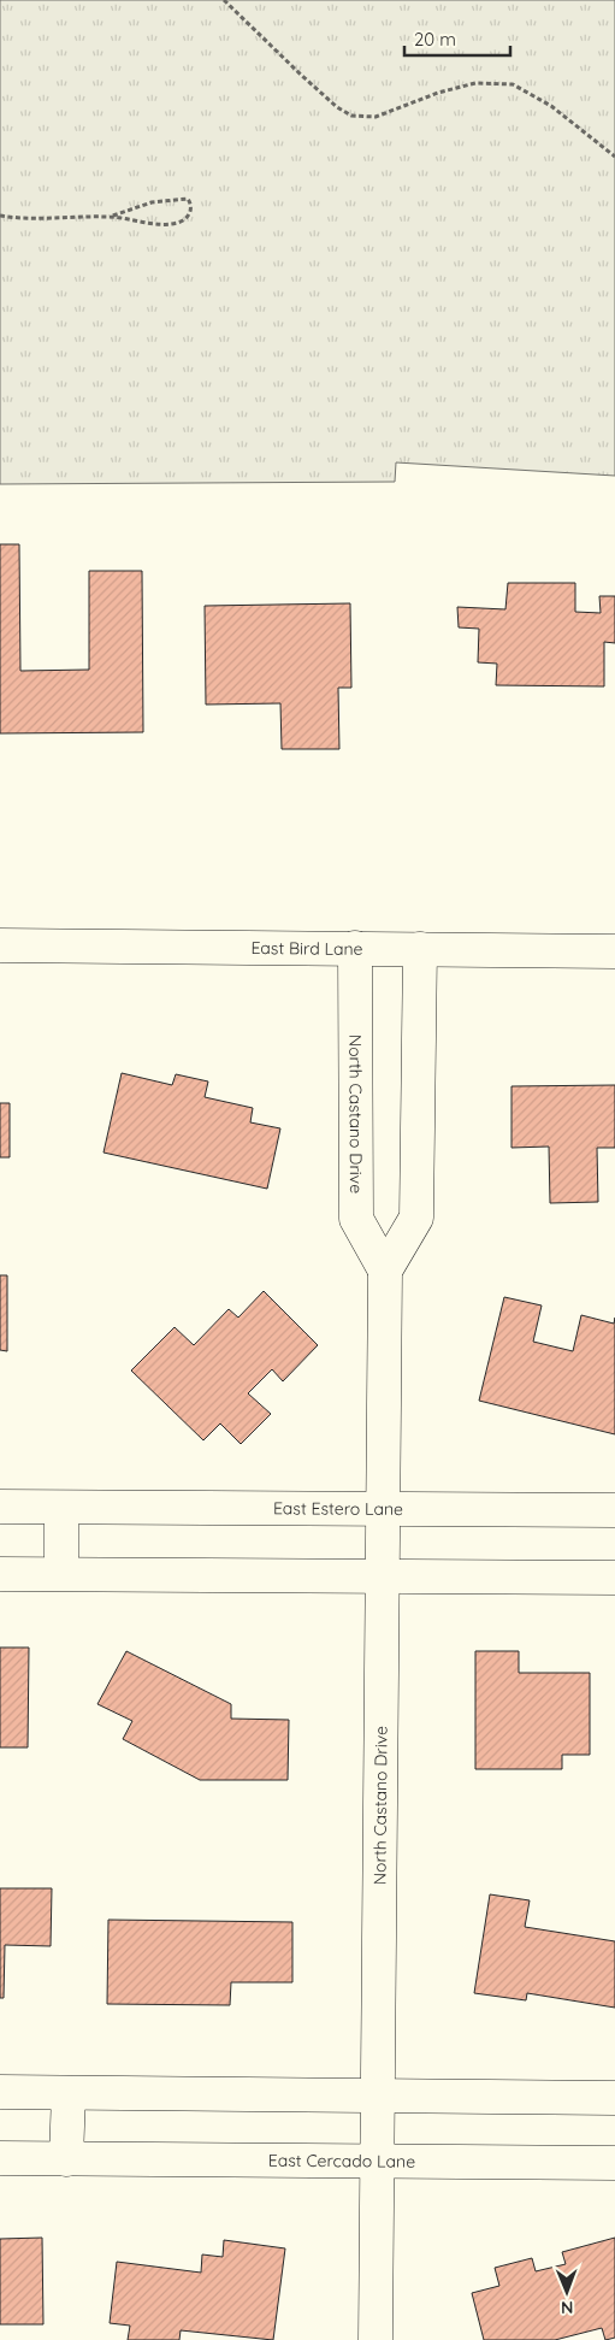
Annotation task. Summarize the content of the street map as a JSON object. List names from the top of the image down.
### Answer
{
  "streets": {
    "street": [
      "East Bird Lane",
      "North Castano Drive",
      "East Estero Lane",
      "East Cercado Lane"
    ]
  },
  "crossings": [
    ["East Bird Lane", "North Castano Drive"],
    ["North Castano Drive", "East Estero Lane"],
    ["North Castano Drive", "East Cercado Lane"]
  ],
  "scale_bar": "20 m",
  "north": "bottom"
}
